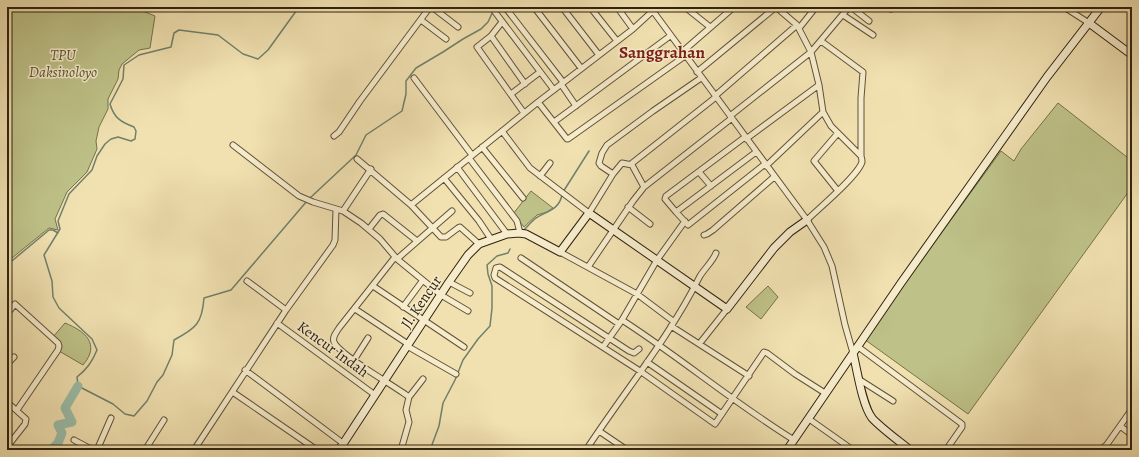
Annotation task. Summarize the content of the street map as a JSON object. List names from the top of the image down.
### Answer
{
  "streets": {
    "street": ["Jl. Kencur", "Kencur Indah"]
  },
  "crossings": [
    ["Jl. Kencur", "Kencur Indah"]
  ],
  "districts": ["Sanggrahan"],
  "parks": ["TPU Daksinoloyo"]
}
